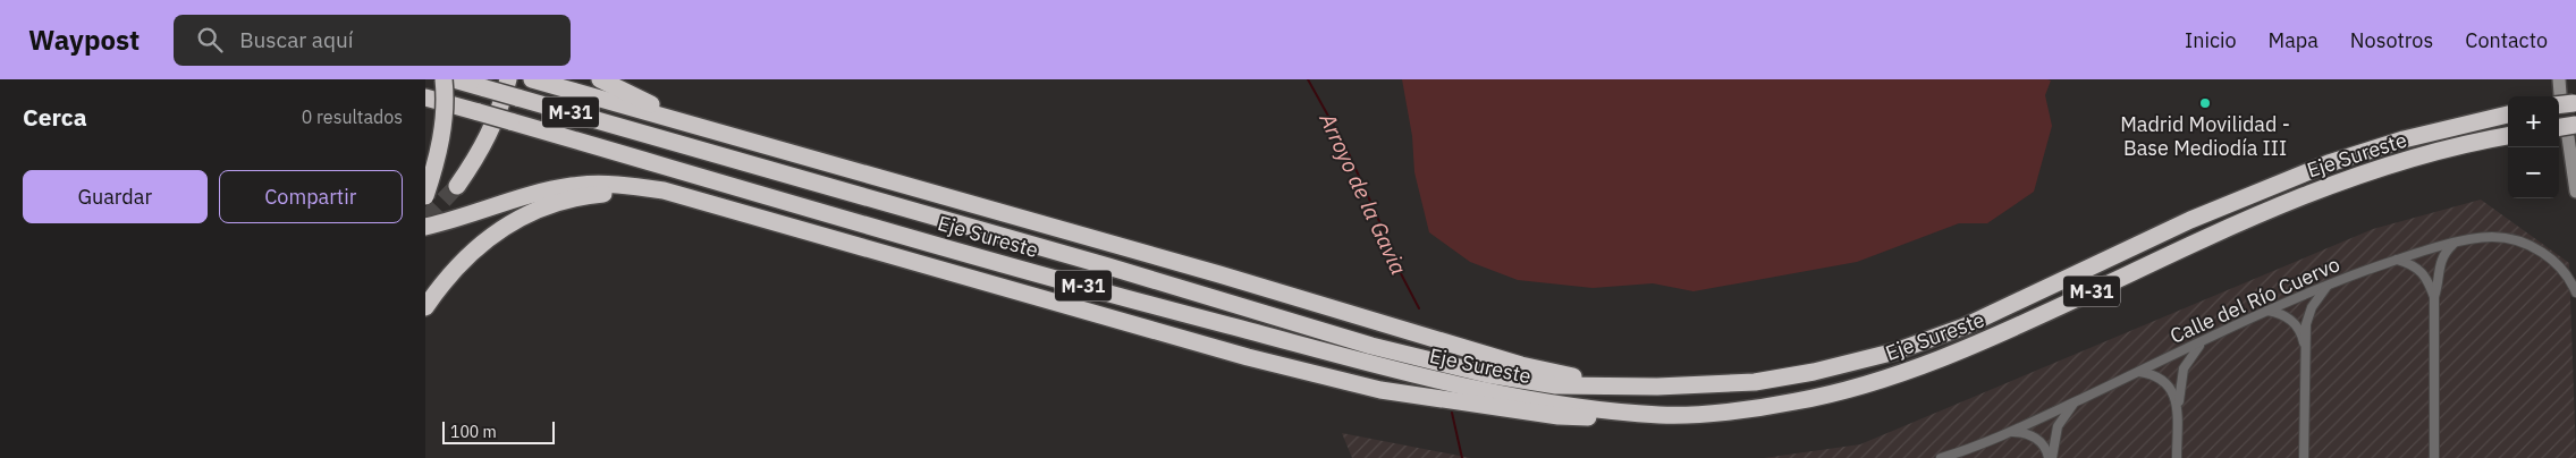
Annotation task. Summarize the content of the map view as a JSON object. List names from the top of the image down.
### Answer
{
  "streets": {
    "highway": ["M-31", "Eje Sureste"],
    "street": ["Calle del Río Cuervo"]
  },
  "water": ["Arroyo de la Gavia"],
  "places": ["Madrid Movilidad - Base Mediodía III"],
  "scale_bar": "100 m",
  "page": {
    "header": "Waypost",
    "search": "Buscar aquí",
    "nav": [
      "Inicio",
      "Mapa",
      "Nosotros",
      "Contacto"
    ],
    "heading": ["Cerca", "0 resultados"],
    "map_buttons": ["+", "−"],
    "buttons": ["Guardar", "Compartir"],
    "scale": "100 m"
  }
}
